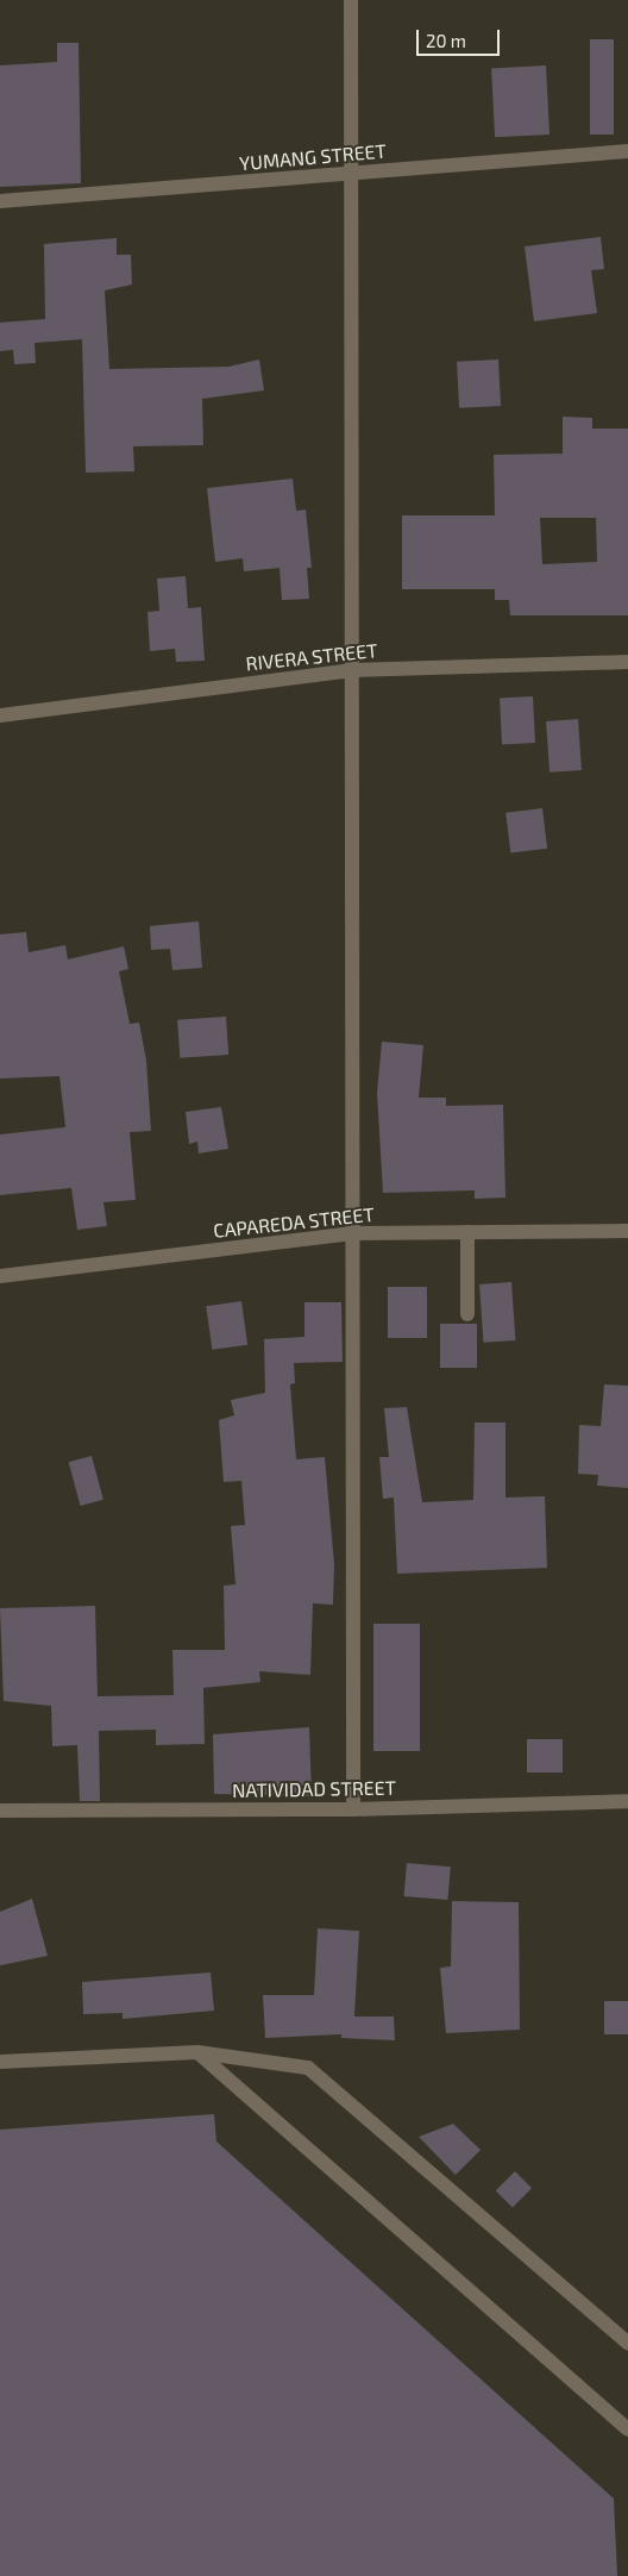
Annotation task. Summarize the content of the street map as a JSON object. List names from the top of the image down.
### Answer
{
  "streets": {
    "street": [
      "YUMANG STREET",
      "RIVERA STREET",
      "CAPAREDA STREET",
      "NATIVIDAD STREET"
    ]
  },
  "scale_bar": "20 m"
}
